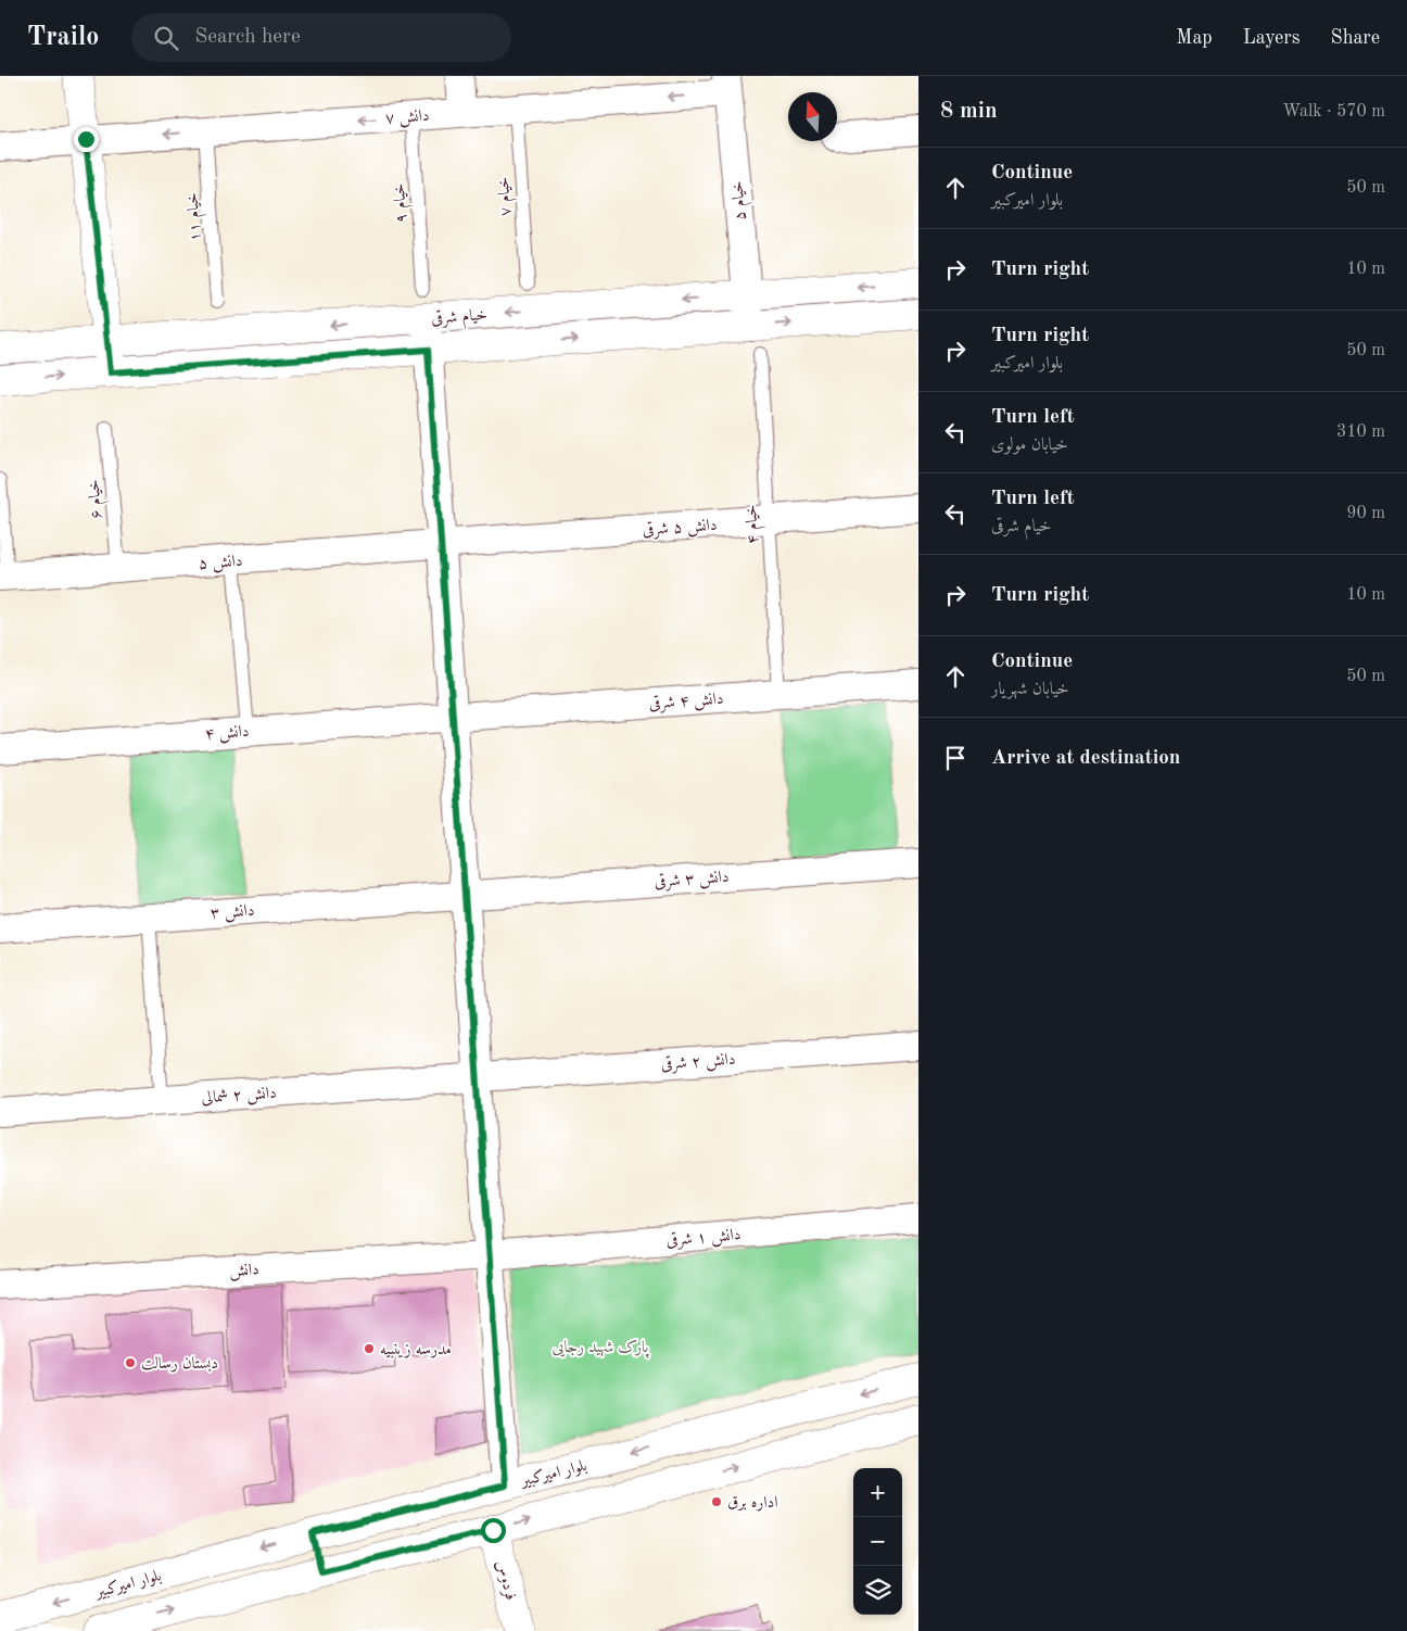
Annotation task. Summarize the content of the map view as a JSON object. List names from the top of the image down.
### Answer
{
  "streets": {
    "street": [
      "دانش ۷",
      "خیام ۵",
      "خیام شرقی",
      "دانش ۵ شرقی",
      "دانش ۵",
      "دانش ۴ شرقی",
      "دانش ۴",
      "دانش ۳ شرقی",
      "دانش ۳",
      "دانش ۲ شرقی",
      "دانش ۲ شمالی",
      "دانش ۱ شرقی",
      "دانش",
      "بلوار امیرکبیر",
      "فردوس"
    ],
    "lane": [
      "خیام ۷",
      "خیام ۹",
      "خیام ۱۱",
      "خیام ۶",
      "خیام ۴"
    ]
  },
  "crossings": [
    ["دانش ۷", "خیام ۷"],
    ["دانش ۷", "خیام ۵"],
    ["دانش ۷", "خیام ۹"],
    ["دانش ۷", "خیام ۱۱"],
    ["خیام ۵", "خیام شرقی"],
    ["خیام ۵", "خیام ۴"],
    ["خیام شرقی", "خیام ۴"],
    ["خیام ۶", "دانش ۵"],
    ["خیام ۴", "دانش ۵ شرقی"],
    ["خیام ۴", "دانش ۴ شرقی"],
    ["دانش ۵ شرقی", "دانش ۵"],
    ["دانش ۴ شرقی", "دانش ۴"],
    ["دانش ۳ شرقی", "دانش ۳"],
    ["دانش ۲ شرقی", "دانش ۲ شمالی"],
    ["دانش ۱ شرقی", "دانش"]
  ],
  "one_way": ["دانش ۷"],
  "parks": ["پارک شهید رجایی"],
  "places": ["مدرسه زینبیه", "دبستان رسالت", "اداره برق"],
  "north": "top",
  "page": {
    "header": "Trailo",
    "search": "Search here",
    "nav": ["Map", "Layers", "Share"],
    "heading": ["8 min", "Walk · 570 m"],
    "list": [
      ["Continue", "بلوار امیرکبیر", "50 m"],
      ["Turn right", "10 m"],
      ["Turn right", "بلوار امیرکبیر", "50 m"],
      ["Turn left", "خیابان مولوی", "310 m"],
      ["Turn left", "خیام شرقی", "90 m"],
      ["Turn right", "10 m"],
      ["Continue", "خیابان شهریار", "50 m"],
      "Arrive at destination"
    ],
    "map_buttons": ["+", "−"]
  }
}
